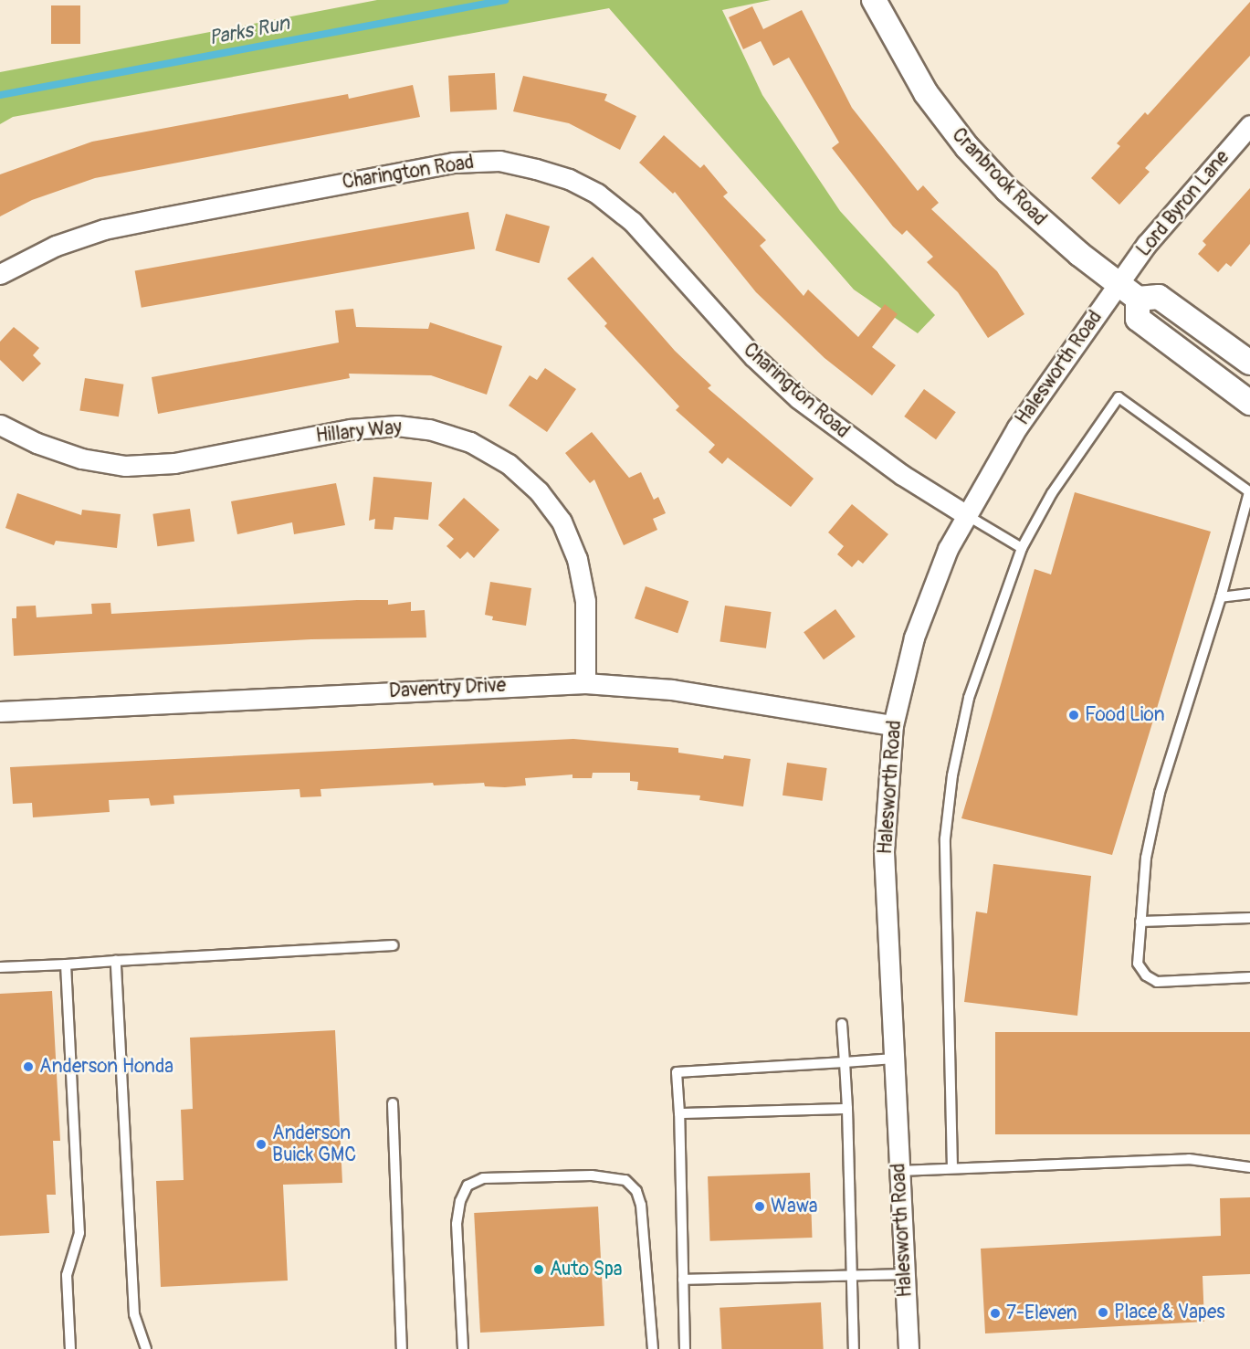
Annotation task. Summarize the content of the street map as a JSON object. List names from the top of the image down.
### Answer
{
  "streets": {
    "street": [
      "Charington Road",
      "Cranbrook Road",
      "Lord Byron Lane",
      "Halesworth Road",
      "Hillary Way",
      "Daventry Drive"
    ]
  },
  "crossings": [
    ["Charington Road", "Halesworth Road"],
    ["Cranbrook Road", "Lord Byron Lane"],
    ["Cranbrook Road", "Halesworth Road"],
    ["Lord Byron Lane", "Halesworth Road"],
    ["Halesworth Road", "Daventry Drive"],
    ["Hillary Way", "Daventry Drive"]
  ],
  "water": ["Parks Run"],
  "places": [
    "Food Lion",
    "Anderson Honda",
    "Anderson Buick GMC",
    "Wawa",
    "Auto Spa",
    "Place & Vapes",
    "7-Eleven"
  ]
}
